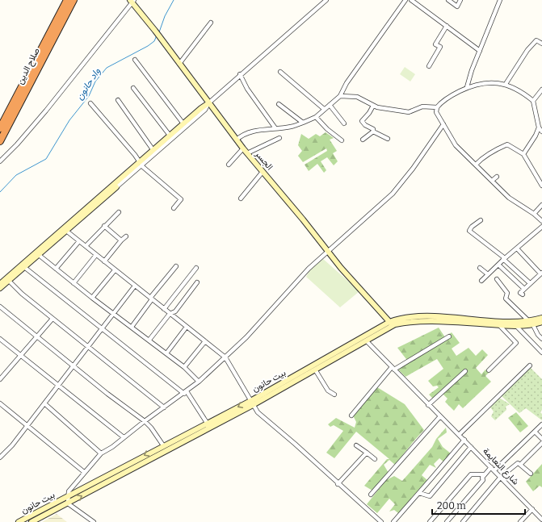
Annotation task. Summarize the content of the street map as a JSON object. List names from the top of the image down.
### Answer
{
  "streets": {
    "highway": ["صلاح الدين"],
    "main road": ["الجسر", "بيت حانون"],
    "street": ["شارع النعايمة"]
  },
  "crossings": [
    ["الجسر", "بيت حانون"],
    ["بيت حانون", "شارع النعايمة"]
  ],
  "water": ["واد حانون"],
  "scale_bar": "200 m"
}
